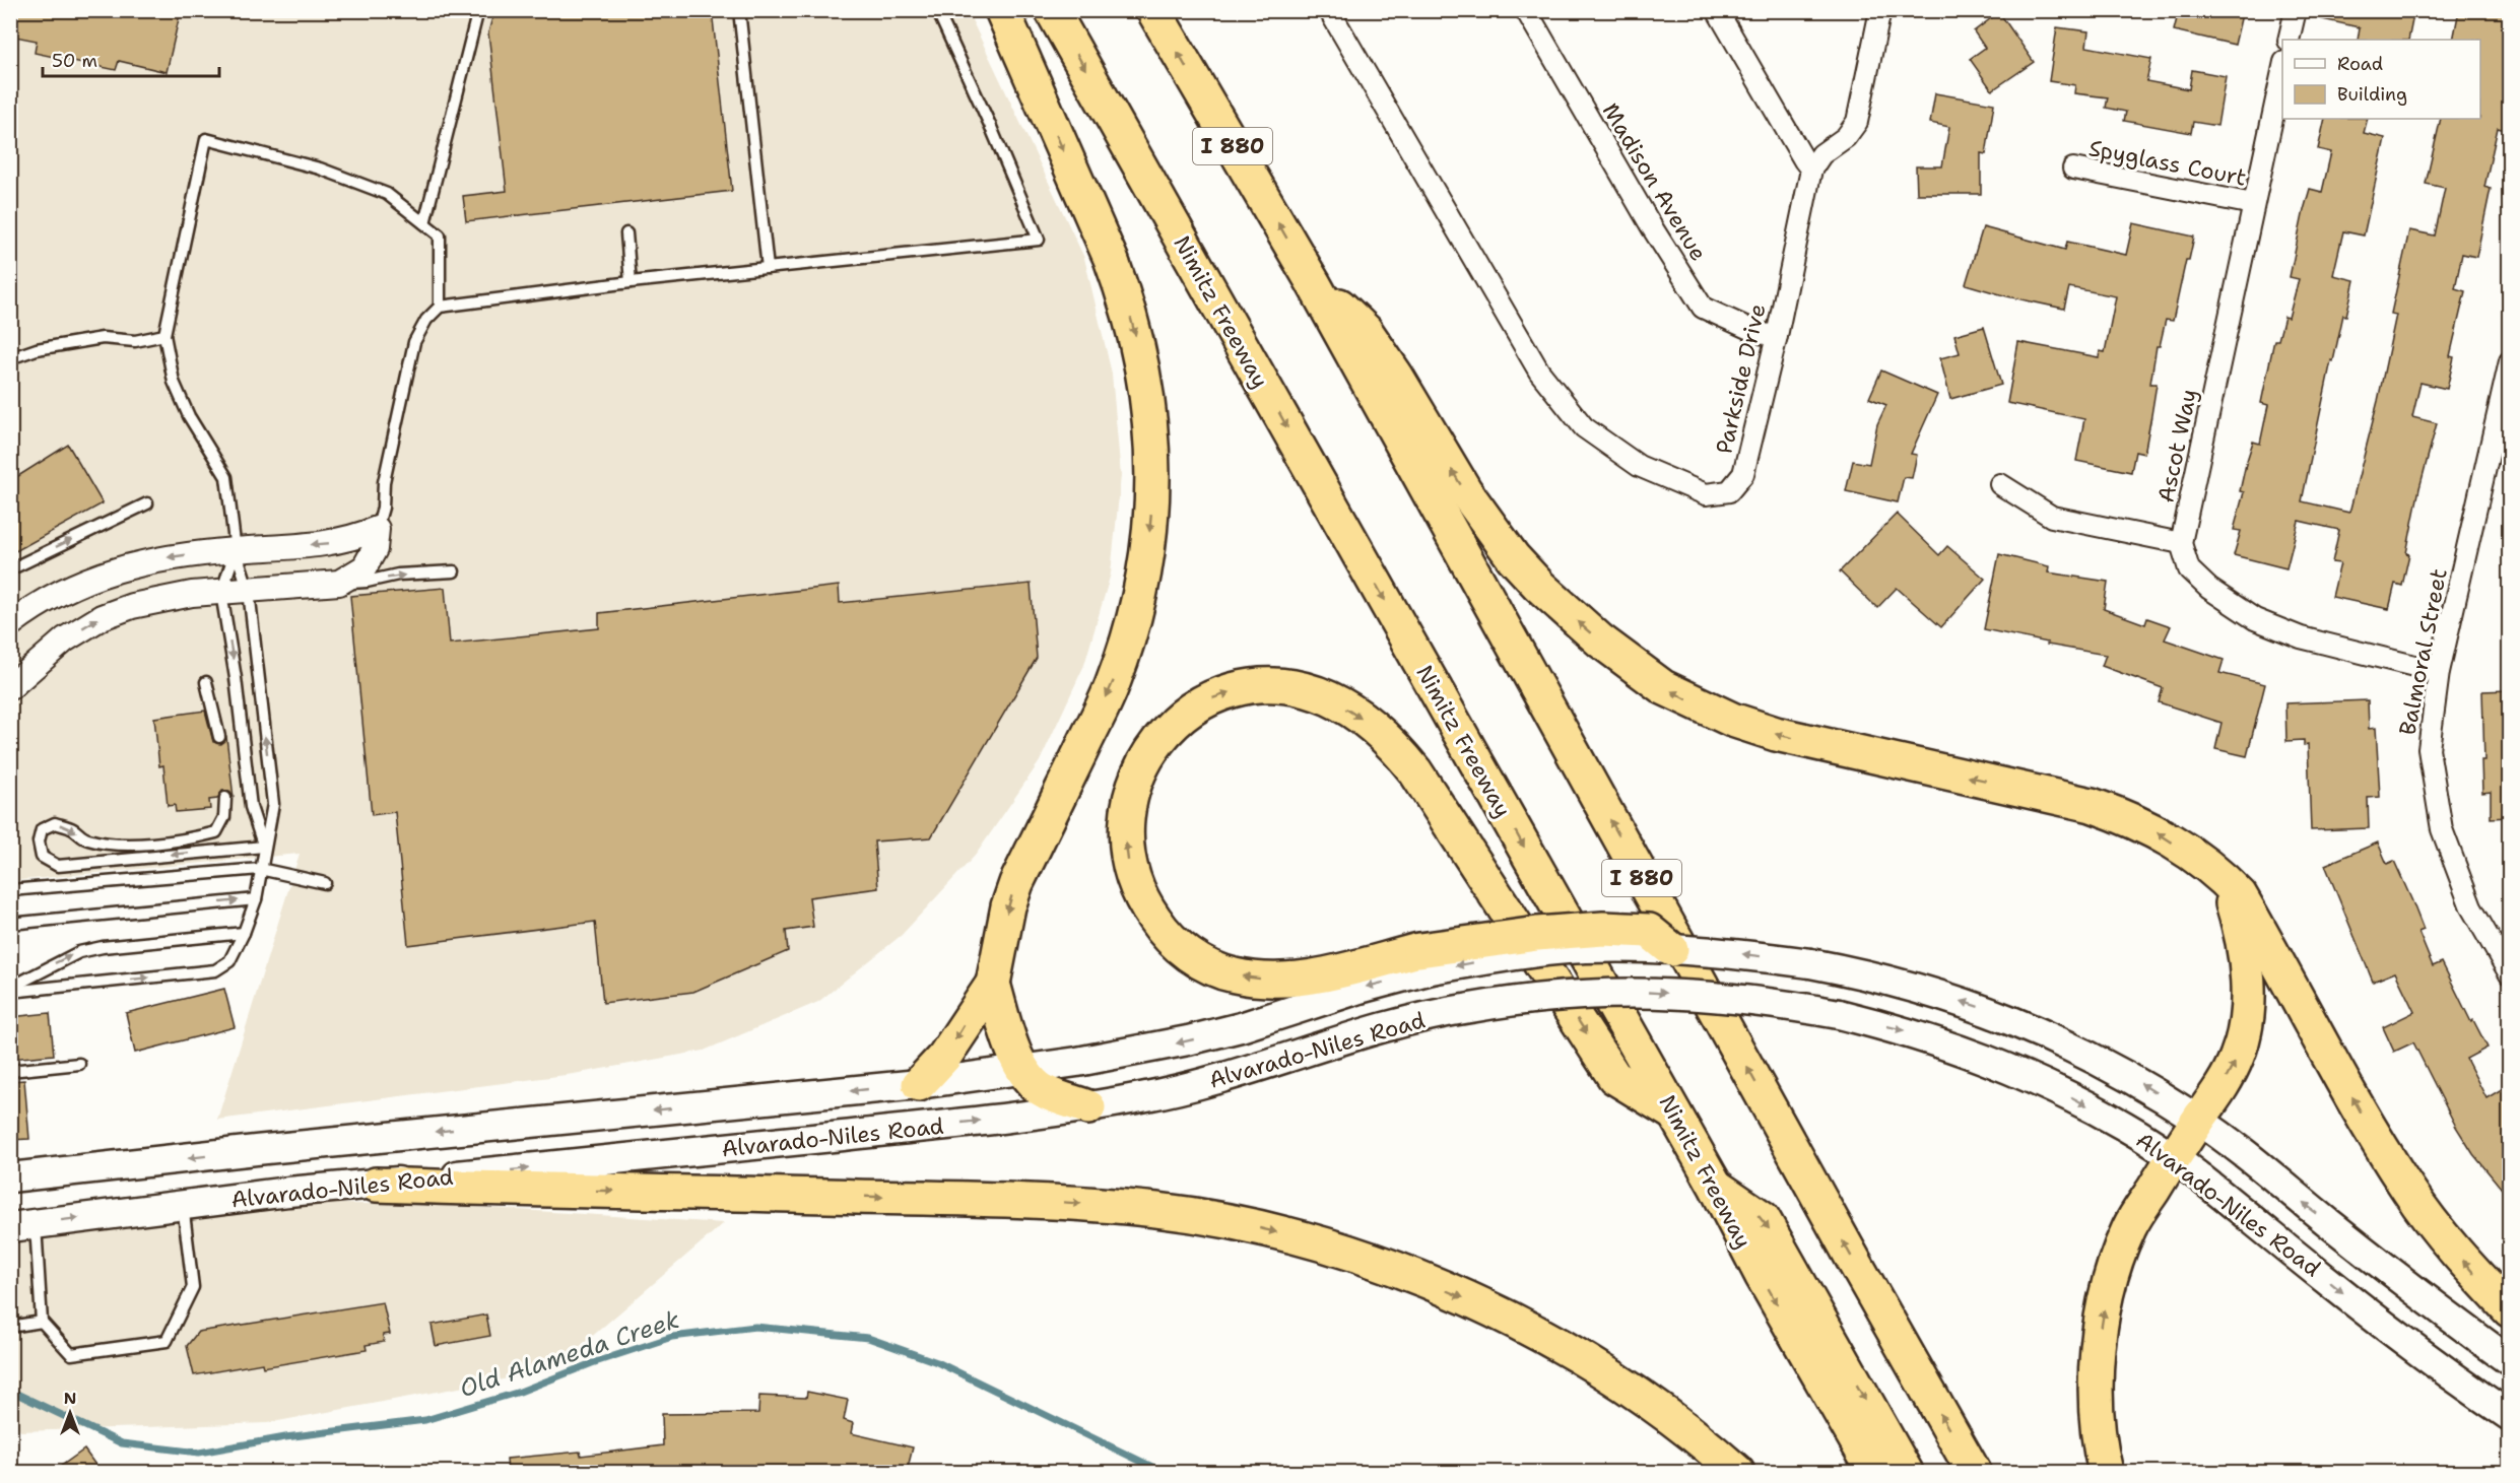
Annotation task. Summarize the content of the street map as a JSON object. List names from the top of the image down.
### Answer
{
  "streets": {
    "highway": ["I 880", "Nimitz Freeway"],
    "main road": ["Alvarado-Niles Road"],
    "street": [
      "Spyglass Court",
      "Madison Avenue",
      "Parkside Drive",
      "Ascot Way",
      "Balmoral Street"
    ]
  },
  "crossings": [
    ["Spyglass Court", "Ascot Way"],
    ["Madison Avenue", "Parkside Drive"]
  ],
  "water": ["Old Alameda Creek"],
  "legend": ["Road", "Building"],
  "scale_bar": "50 m",
  "north": "top"
}
